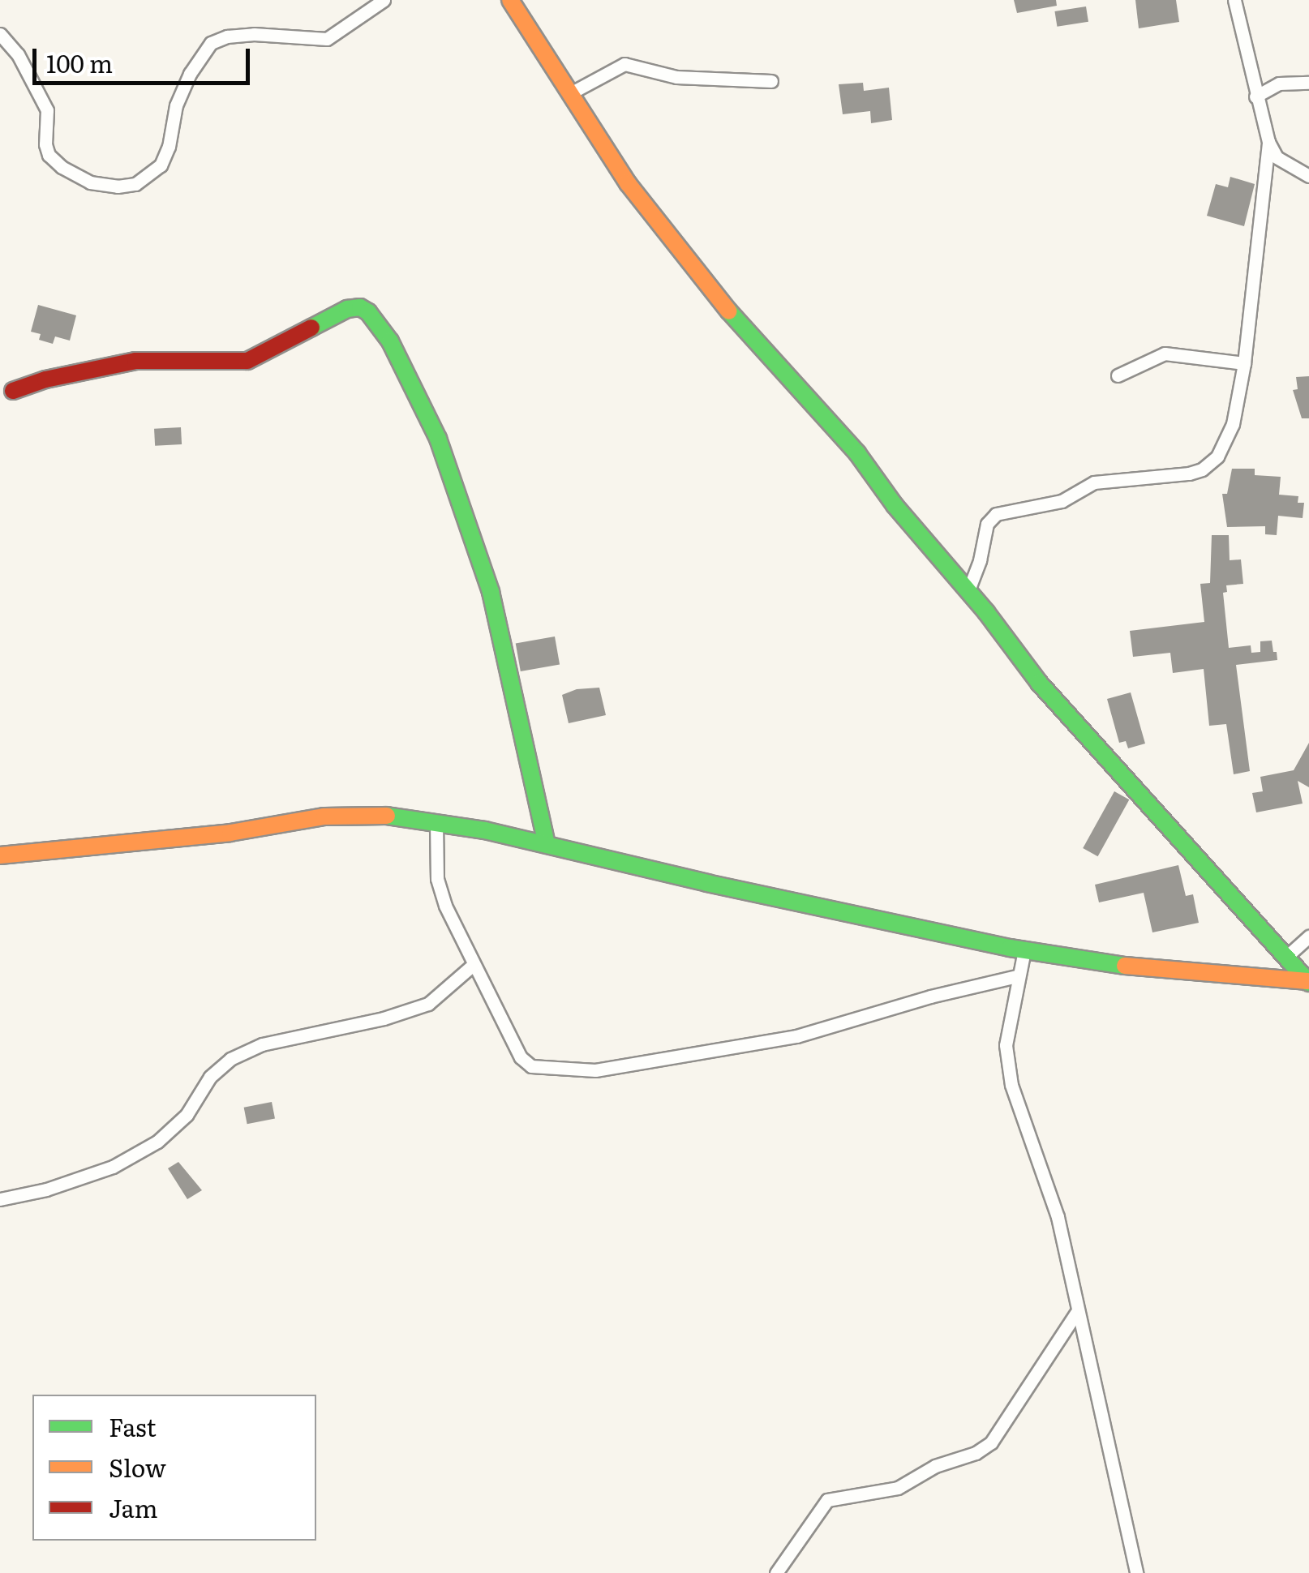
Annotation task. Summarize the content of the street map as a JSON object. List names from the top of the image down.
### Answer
{
  "legend": ["Fast", "Slow", "Jam"],
  "scale_bar": "100 m"
}
